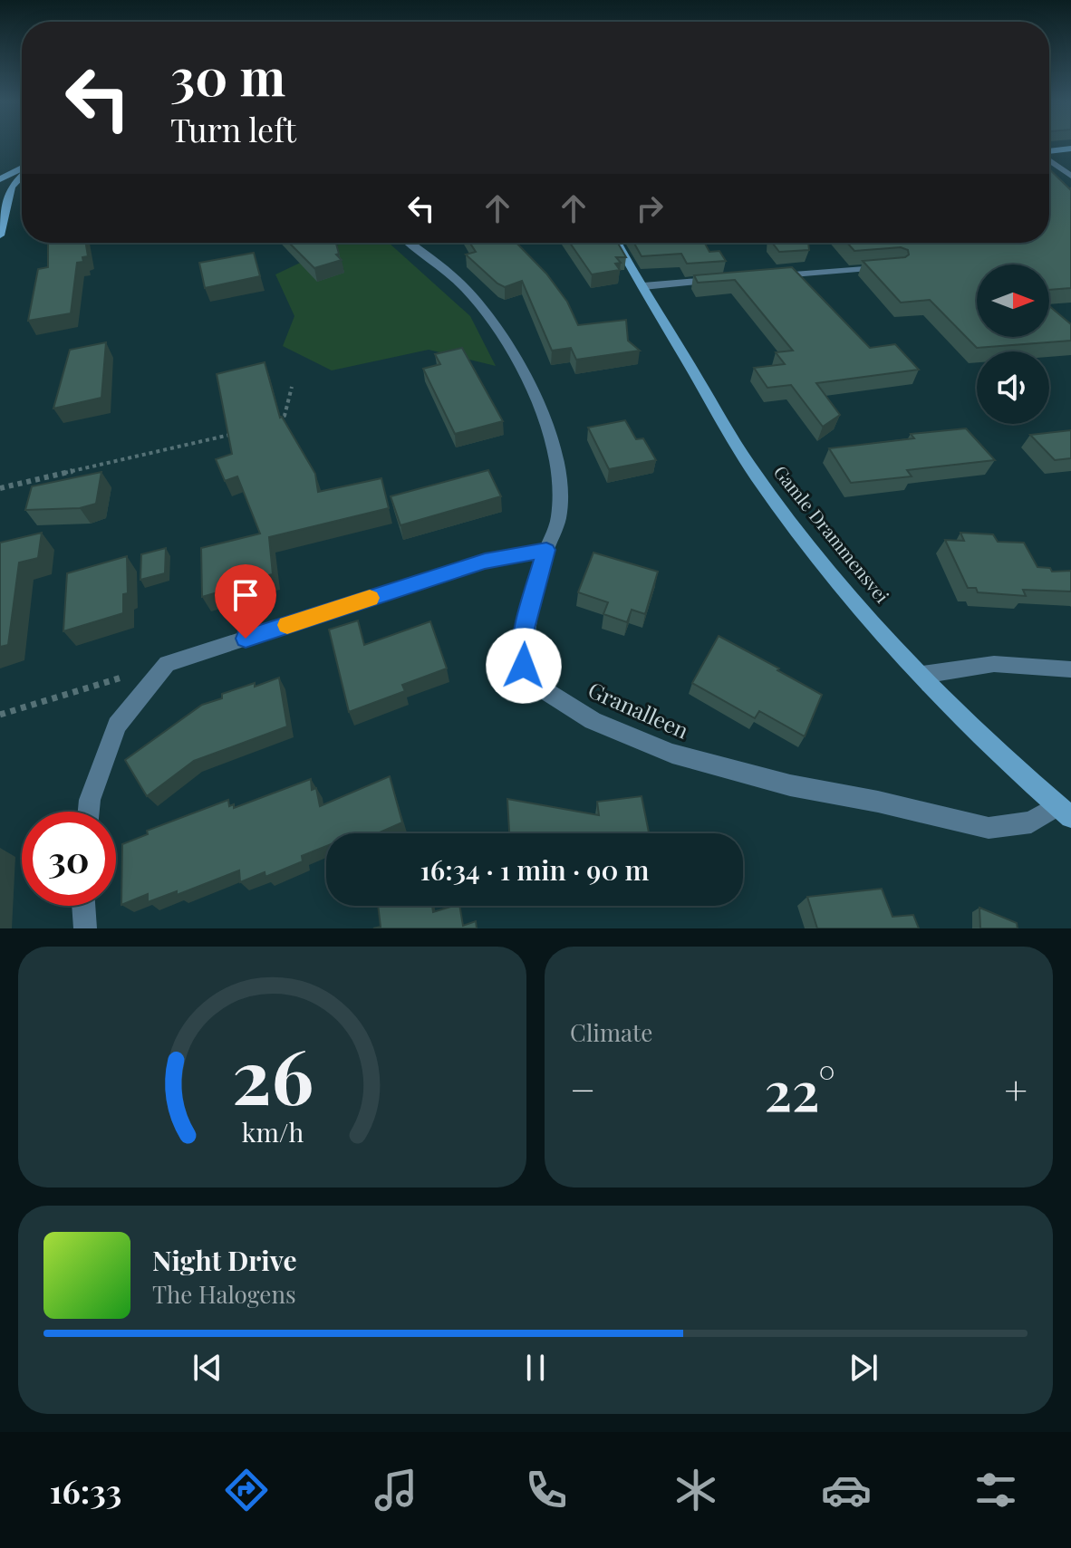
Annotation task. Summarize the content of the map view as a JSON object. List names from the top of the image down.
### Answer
{
  "streets": {
    "main road": ["Gamle Drammensvei"],
    "street": ["Granalleen"]
  },
  "crossings": [
    ["Gamle Drammensvei", "Granalleen"]
  ],
  "north": "right",
  "page": {
    "turn": ["30 m", "Turn left"],
    "limit": "30",
    "trip": "16:34 · 1 min · 90 m",
    "tile": "Climate",
    "heat": ["−", "22°", "+"],
    "song": ["Night Drive", "The Halogens"],
    "tabs": "16:33",
    "gauge": ["26", "km/h"]
  }
}
